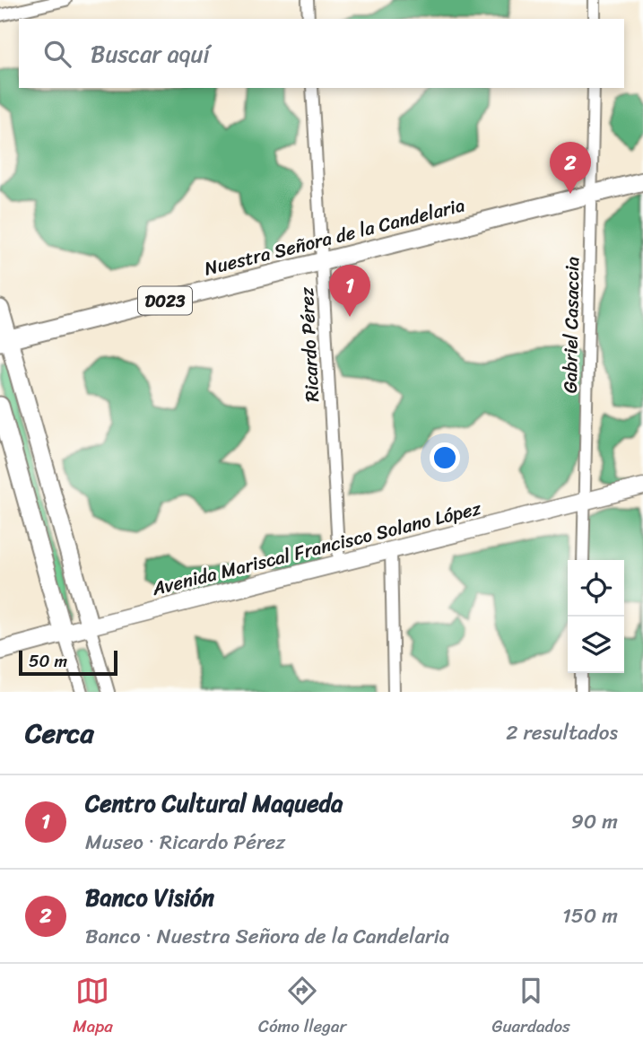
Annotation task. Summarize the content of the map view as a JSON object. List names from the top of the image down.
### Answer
{
  "streets": {
    "main road": ["Nuestra Señora de la Candelaria", "D023", "Avenida Mariscal Francisco Solano López"],
    "street": ["Gabriel Casaccia", "Ricardo Pérez"]
  },
  "crossings": [
    ["Nuestra Señora de la Candelaria", "Gabriel Casaccia"],
    ["Nuestra Señora de la Candelaria", "Ricardo Pérez"],
    ["Gabriel Casaccia", "Avenida Mariscal Francisco Solano López"],
    ["Ricardo Pérez", "Avenida Mariscal Francisco Solano López"]
  ],
  "scale_bar": "50 m",
  "page": {
    "search": "Buscar aquí",
    "pins": ["2", "1"],
    "scale": "50 m",
    "heading": ["Cerca", "2 resultados"],
    "list": [
      {
        "mark": "1",
        "name": "Centro Cultural Maqueda",
        "note": "Museo · Ricardo Pérez",
        "value": "90 m"
      },
      {
        "mark": "2",
        "name": "Banco Visión",
        "note": "Banco · Nuestra Señora de la Candelaria",
        "value": "150 m"
      }
    ],
    "nav": ["Mapa", "Cómo llegar", "Guardados"]
  }
}
